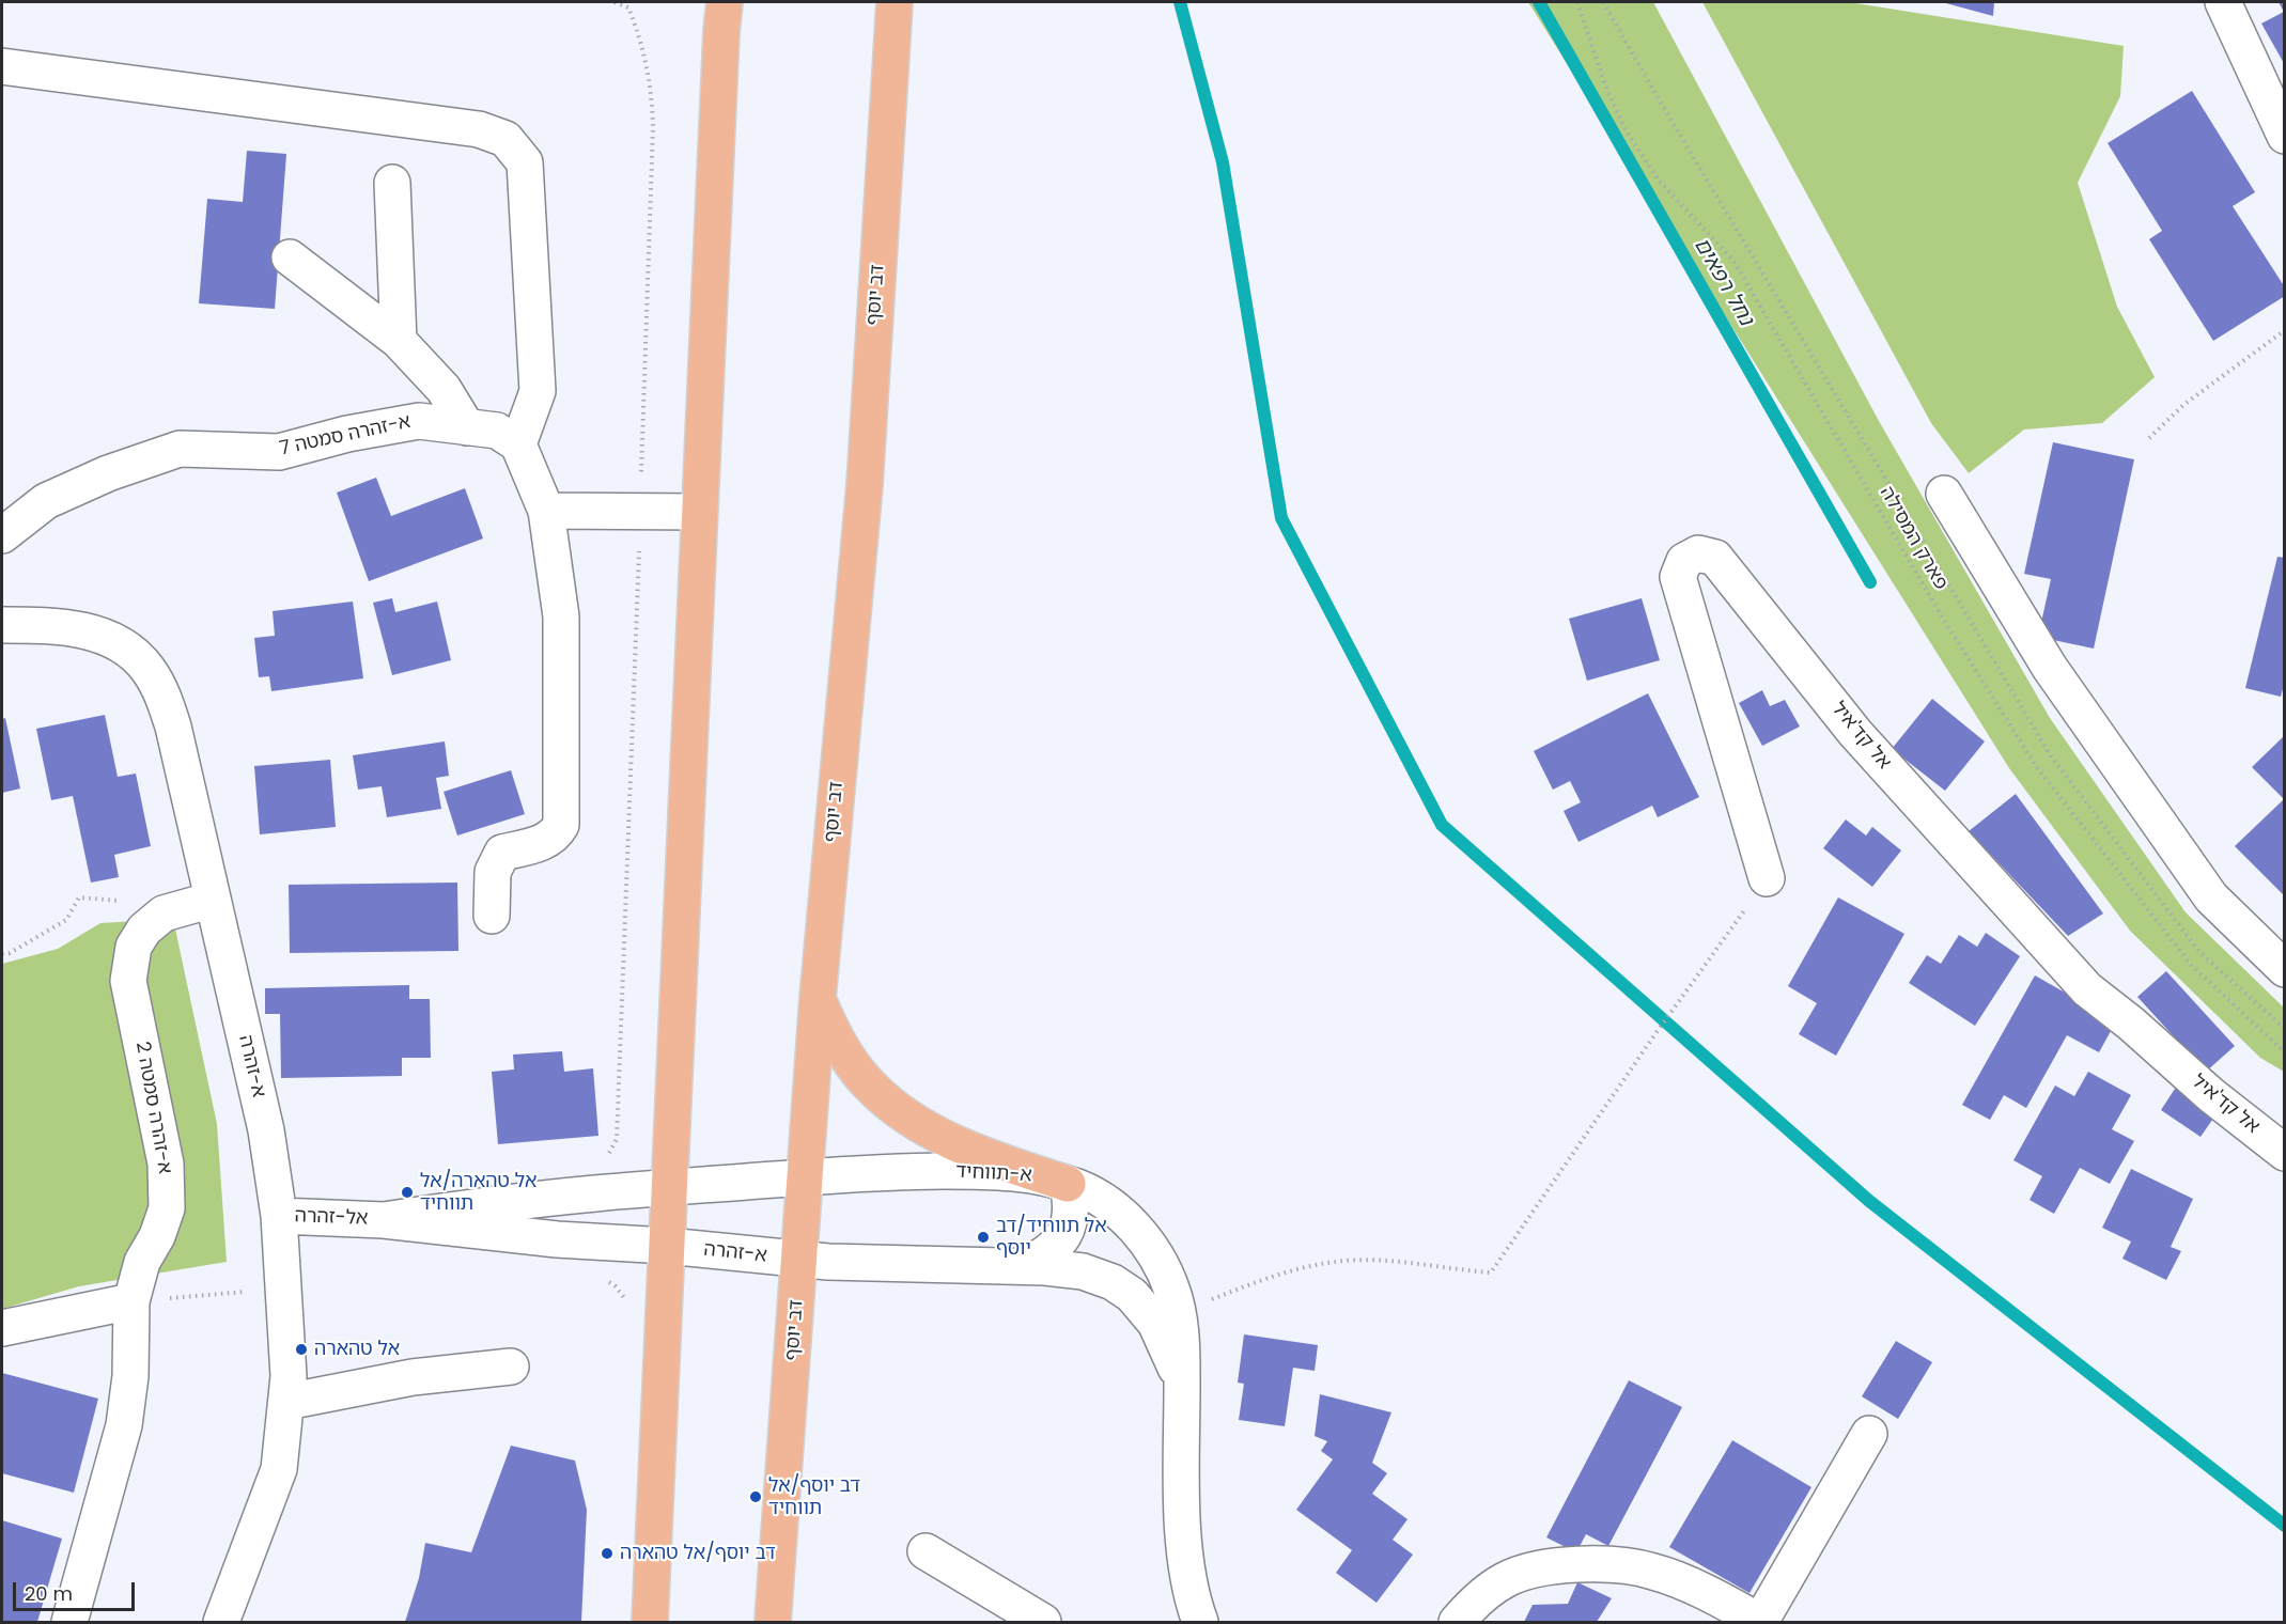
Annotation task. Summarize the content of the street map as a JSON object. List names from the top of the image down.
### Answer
{
  "streets": {
    "main road": ["דב יוסף"],
    "street": [
      "א-זהרה סמטה 7",
      "אל קד'איל",
      "א-זהרה",
      "א-זהרה סמטה 2",
      "א-תווחיד",
      "אל-זהרה"
    ],
    "path": ["פארק המסילה"]
  },
  "crossings": [
    ["דב יוסף", "א-זהרה"],
    ["דב יוסף", "א-תווחיד"],
    ["א-זהרה", "א-זהרה סמטה 2"],
    ["א-זהרה", "א-תווחיד"],
    ["א-זהרה", "אל-זהרה"]
  ],
  "water": ["נחל רפאים"],
  "places": [
    "אל טהארה/אל תווחיד",
    "אל תווחיד/דב יוסף",
    "אל טהארה",
    "דב יוסף/אל תווחיד",
    "דב יוסף/אל טהארה"
  ],
  "scale_bar": "20 m"
}
